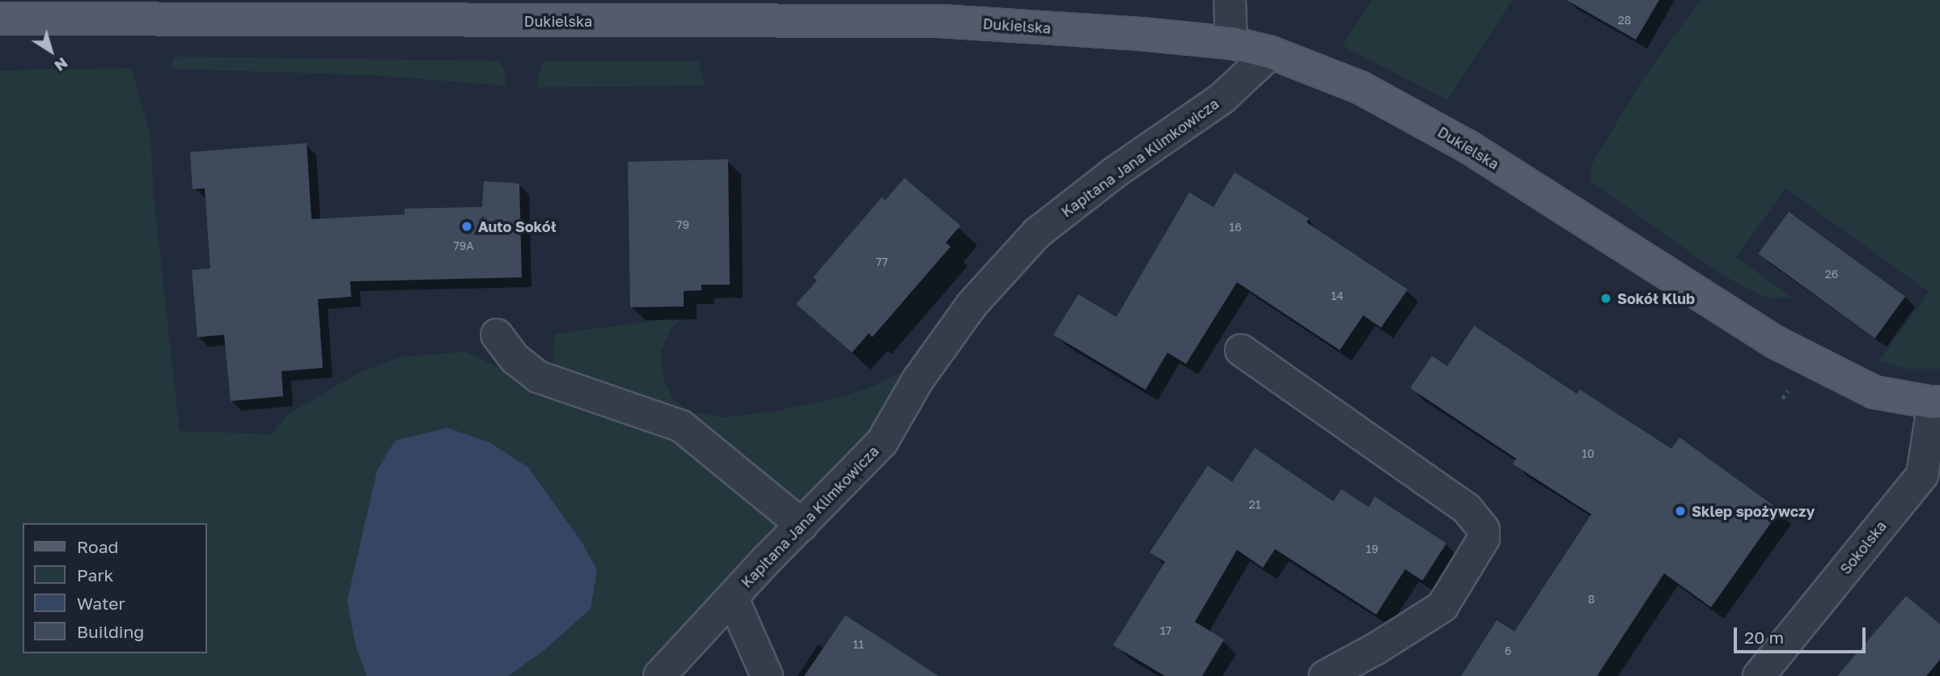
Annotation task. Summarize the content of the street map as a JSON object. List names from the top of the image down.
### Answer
{
  "streets": {
    "main road": ["Dukielska"],
    "street": ["Kapitana Jana Klimkowicza", "Sokolska"]
  },
  "crossings": [
    ["Dukielska", "Kapitana Jana Klimkowicza"],
    ["Dukielska", "Sokolska"]
  ],
  "places": ["Auto Sokół", "Sokół Klub", "Sklep spożywczy"],
  "house_numbers": [
    "28",
    "79",
    "16",
    "79A",
    "77",
    "26",
    "14",
    "10",
    "21",
    "19",
    "8",
    "17",
    "11",
    "6"
  ],
  "legend": [
    "Road",
    "Park",
    "Water",
    "Building"
  ],
  "scale_bar": "20 m",
  "north": "bottom right"
}
